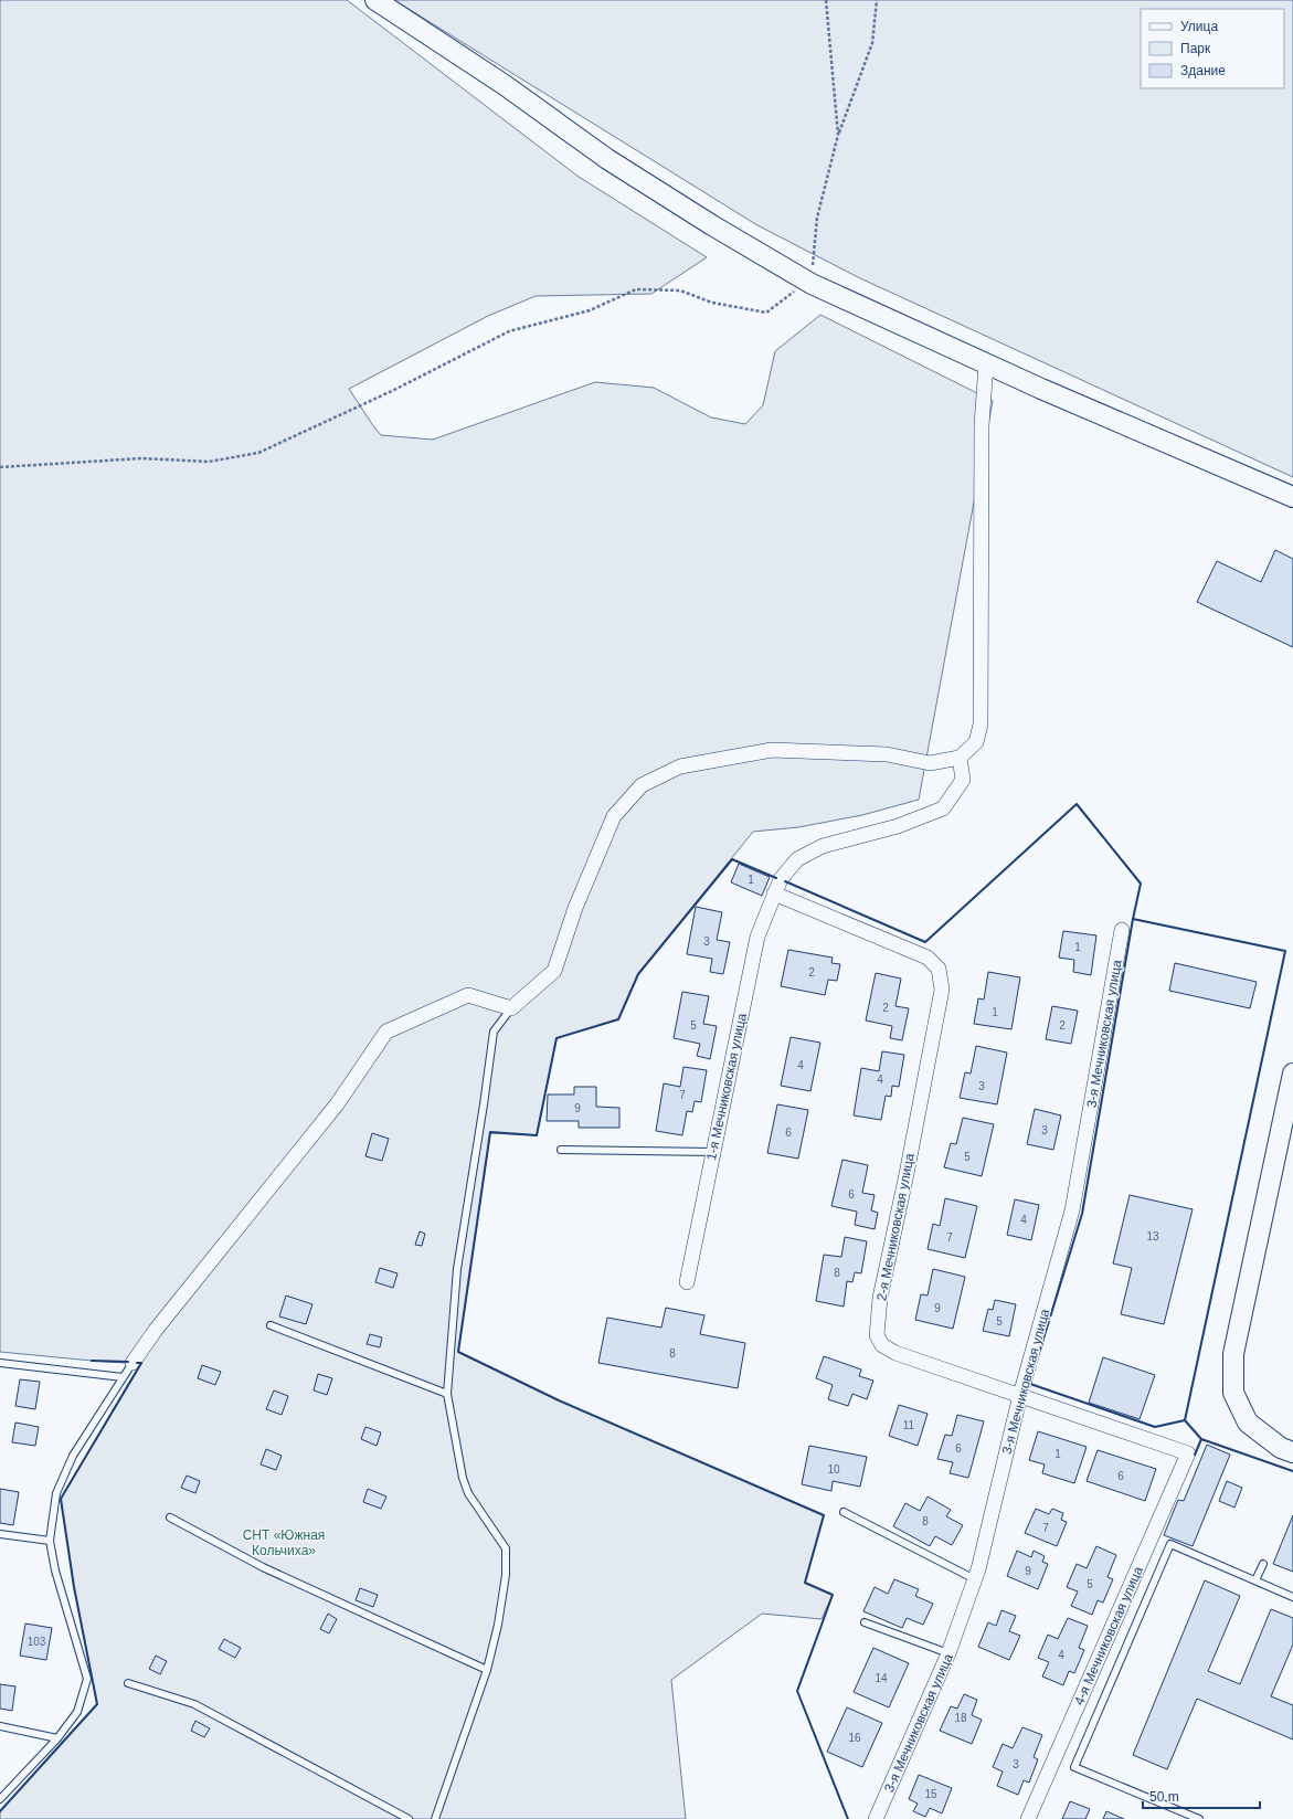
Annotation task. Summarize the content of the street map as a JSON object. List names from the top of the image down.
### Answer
{
  "streets": {
    "street": [
      "3-я Мечниковская улица",
      "1-я Мечниковская улица",
      "2-я Мечниковская улица",
      "4-я Мечниковская улица"
    ]
  },
  "crossings": [
    ["3-я Мечниковская улица", "2-я Мечниковская улица"],
    ["1-я Мечниковская улица", "2-я Мечниковская улица"],
    ["2-я Мечниковская улица", "4-я Мечниковская улица"]
  ],
  "parks": ["СНТ «Южная Кольчиха»"],
  "house_numbers": [
    "1",
    "3",
    "1",
    "2",
    "2",
    "1",
    "5",
    "2",
    "4",
    "4",
    "3",
    "7",
    "9",
    "3",
    "6",
    "5",
    "6",
    "4",
    "13",
    "7",
    "8",
    "9",
    "5",
    "8",
    "11",
    "6",
    "1",
    "10",
    "6",
    "8",
    "7",
    "9",
    "5",
    "103",
    "4",
    "14",
    "18",
    "16",
    "3",
    "15"
  ],
  "legend": ["Улица", "Парк", "Здание"],
  "scale_bar": "50 m"
}
